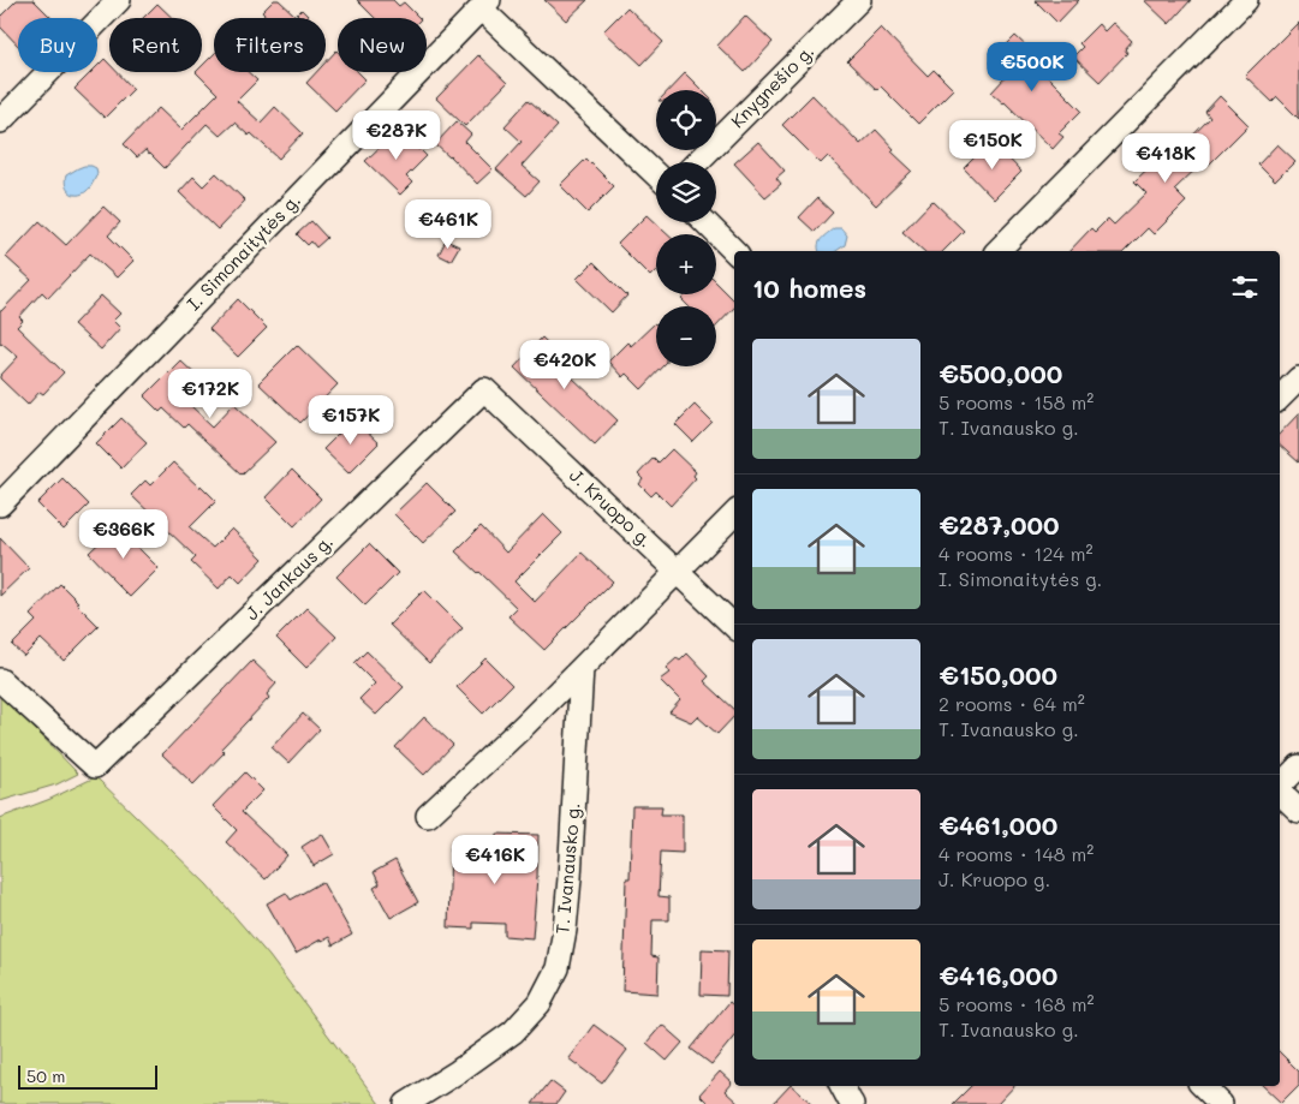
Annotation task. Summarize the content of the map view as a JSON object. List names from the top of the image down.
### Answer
{
  "streets": {
    "street": [
      "Knygnešio g.",
      "I. Simonaitytės g.",
      "J. Kruopo g.",
      "J. Jankaus g.",
      "T. Ivanausko g."
    ]
  },
  "crossings": [
    ["J. Kruopo g.", "J. Jankaus g."]
  ],
  "scale_bar": "50 m",
  "page": {
    "chip": [
      "Buy",
      "Rent",
      "Filters",
      "New"
    ],
    "price": [
      "€500K",
      "€287K",
      "€150K",
      "€418K",
      "€461K",
      "€420K",
      "€172K",
      "€157K",
      "€366K",
      "€416K"
    ],
    "map_buttons": ["+", "−"],
    "heading": "10 homes",
    "list": [
      {
        "name": "€500,000",
        "note": "5 rooms · 158 m² · T. Ivanausko g."
      },
      {
        "name": "€287,000",
        "note": "4 rooms · 124 m² · I. Simonaitytės g."
      },
      {
        "name": "€150,000",
        "note": "2 rooms · 64 m² · T. Ivanausko g."
      },
      {
        "name": "€461,000",
        "note": "4 rooms · 148 m² · J. Kruopo g."
      },
      {
        "name": "€416,000",
        "note": "5 rooms · 168 m² · T. Ivanausko g."
      }
    ],
    "scale": "50 m"
  }
}
